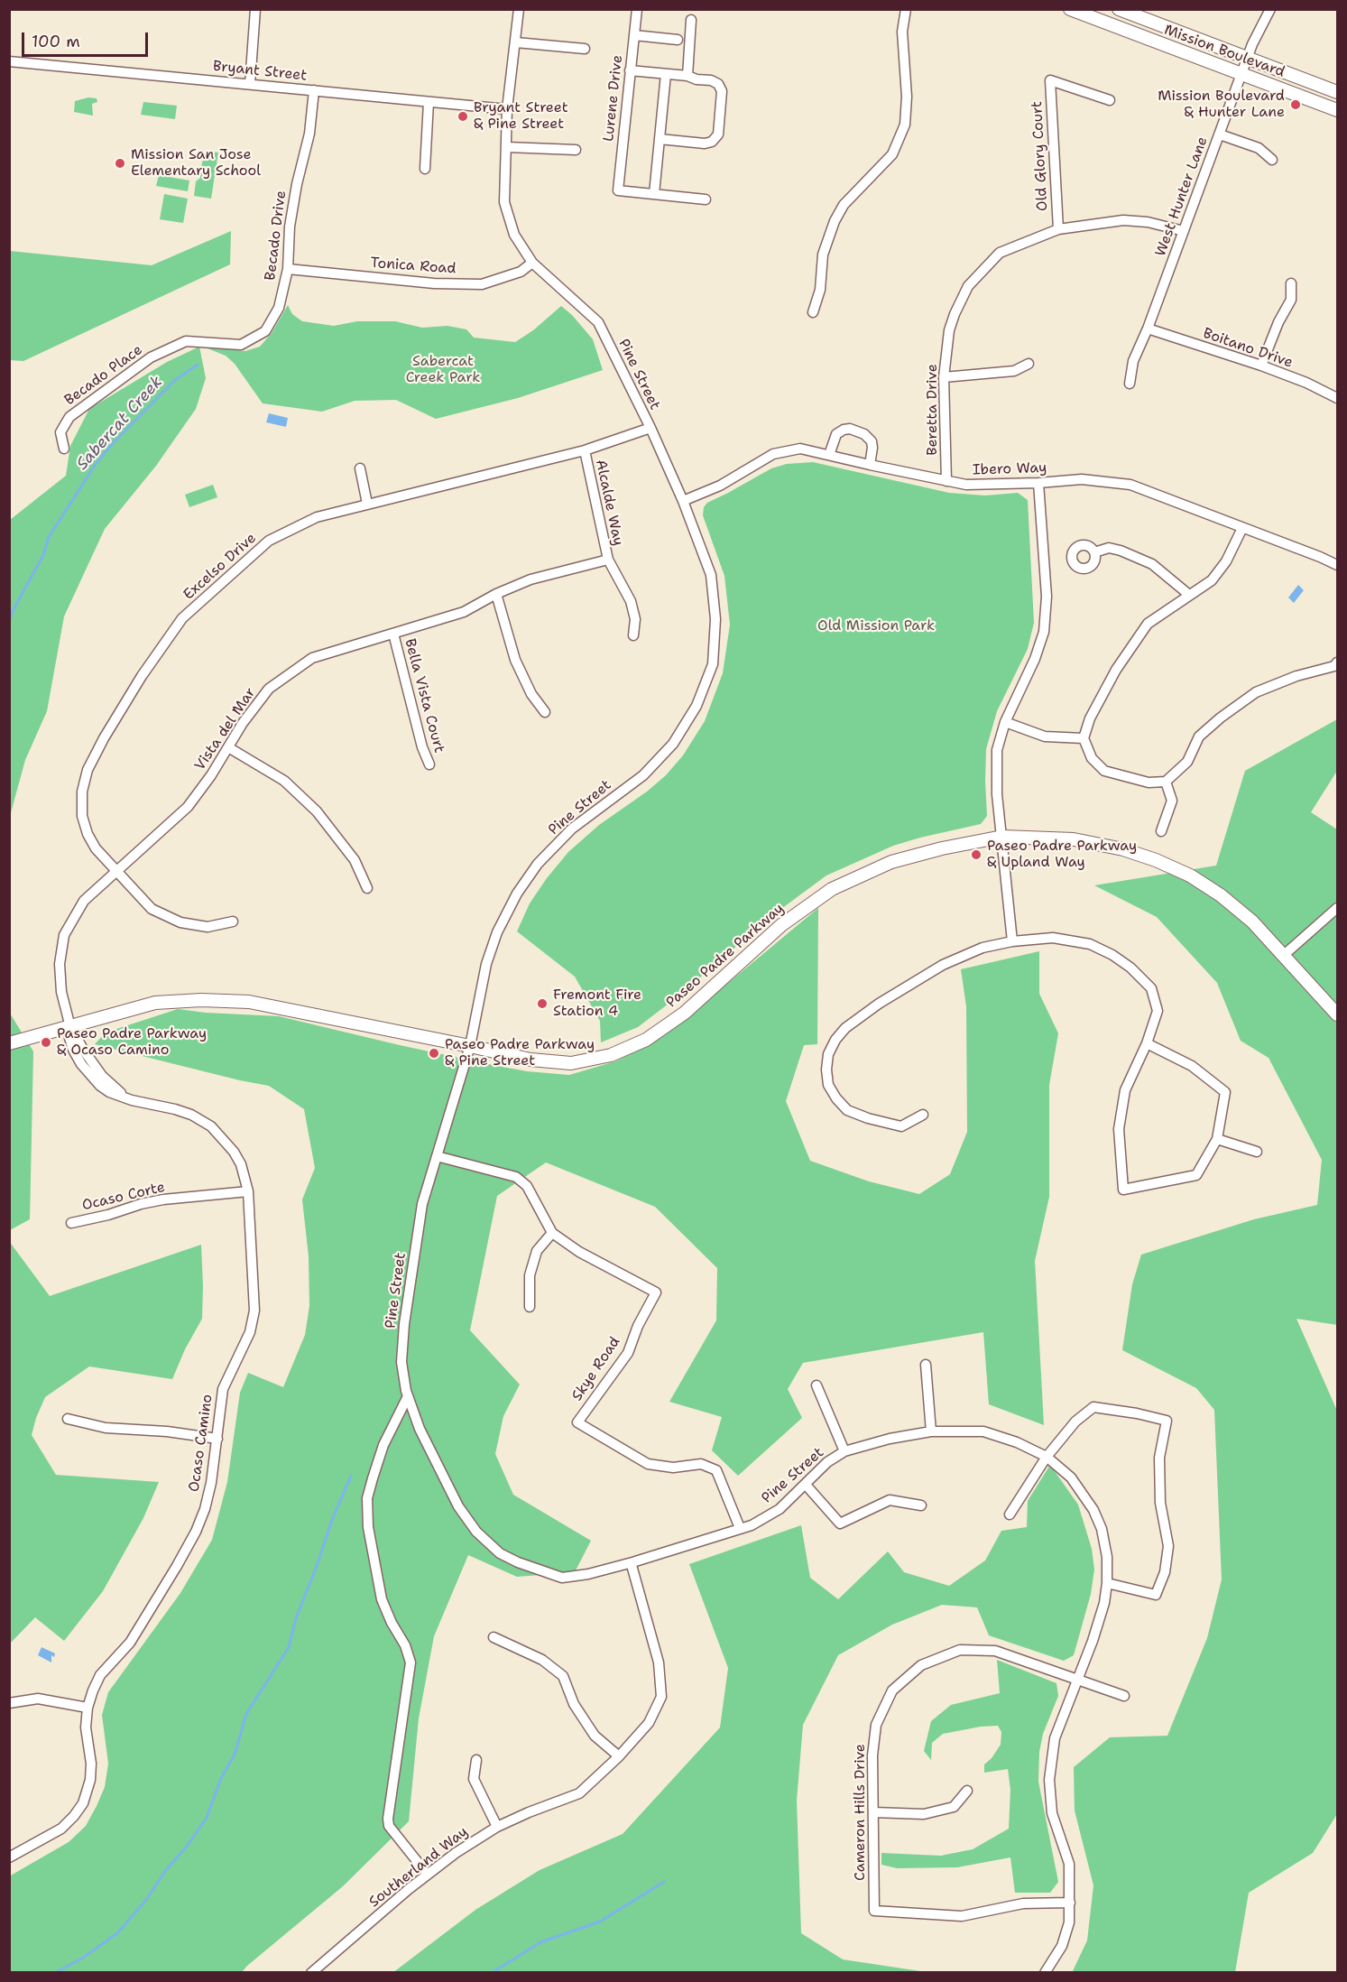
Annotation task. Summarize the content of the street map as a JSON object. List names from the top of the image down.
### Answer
{
  "streets": {
    "main road": ["Mission Boulevard", "Paseo Padre Parkway"],
    "street": [
      "Bryant Street",
      "Lurene Drive",
      "Old Glory Court",
      "West Hunter Lane",
      "Becado Drive",
      "Tonica Road",
      "Boitano Drive",
      "Pine Street",
      "Becado Place",
      "Beretta Drive",
      "Ibero Way",
      "Alcalde Way",
      "Excelso Drive",
      "Bella Vista Court",
      "Vista del Mar",
      "Ocaso Corte",
      "Skye Road",
      "Ocaso Camino",
      "Cameron Hills Drive",
      "Southerland Way"
    ]
  },
  "crossings": [
    ["Mission Boulevard", "West Hunter Lane"],
    ["Bryant Street", "Becado Drive"],
    ["Bryant Street", "Pine Street"],
    ["Old Glory Court", "Beretta Drive"],
    ["West Hunter Lane", "Boitano Drive"],
    ["West Hunter Lane", "Beretta Drive"],
    ["Becado Drive", "Tonica Road"],
    ["Becado Drive", "Becado Place"],
    ["Tonica Road", "Pine Street"],
    ["Pine Street", "Ibero Way"],
    ["Pine Street", "Excelso Drive"],
    ["Pine Street", "Paseo Padre Parkway"],
    ["Pine Street", "Skye Road"],
    ["Pine Street", "Cameron Hills Drive"],
    ["Pine Street", "Southerland Way"],
    ["Beretta Drive", "Ibero Way"],
    ["Alcalde Way", "Excelso Drive"],
    ["Alcalde Way", "Vista del Mar"],
    ["Excelso Drive", "Vista del Mar"],
    ["Bella Vista Court", "Vista del Mar"],
    ["Vista del Mar", "Paseo Padre Parkway"],
    ["Vista del Mar", "Ocaso Camino"],
    ["Paseo Padre Parkway", "Ocaso Camino"],
    ["Ocaso Corte", "Ocaso Camino"]
  ],
  "water": ["Sabercat Creek"],
  "parks": ["Sabercat Creek Park", "Old Mission Park"],
  "places": [
    "Mission Boulevard & Hunter Lane",
    "Bryant Street & Pine Street",
    "Mission San Jose Elementary School",
    "Paseo Padre Parkway & Upland Way",
    "Fremont Fire Station 4",
    "Paseo Padre Parkway & Ocaso Camino",
    "Paseo Padre Parkway & Pine Street"
  ],
  "scale_bar": "100 m"
}
